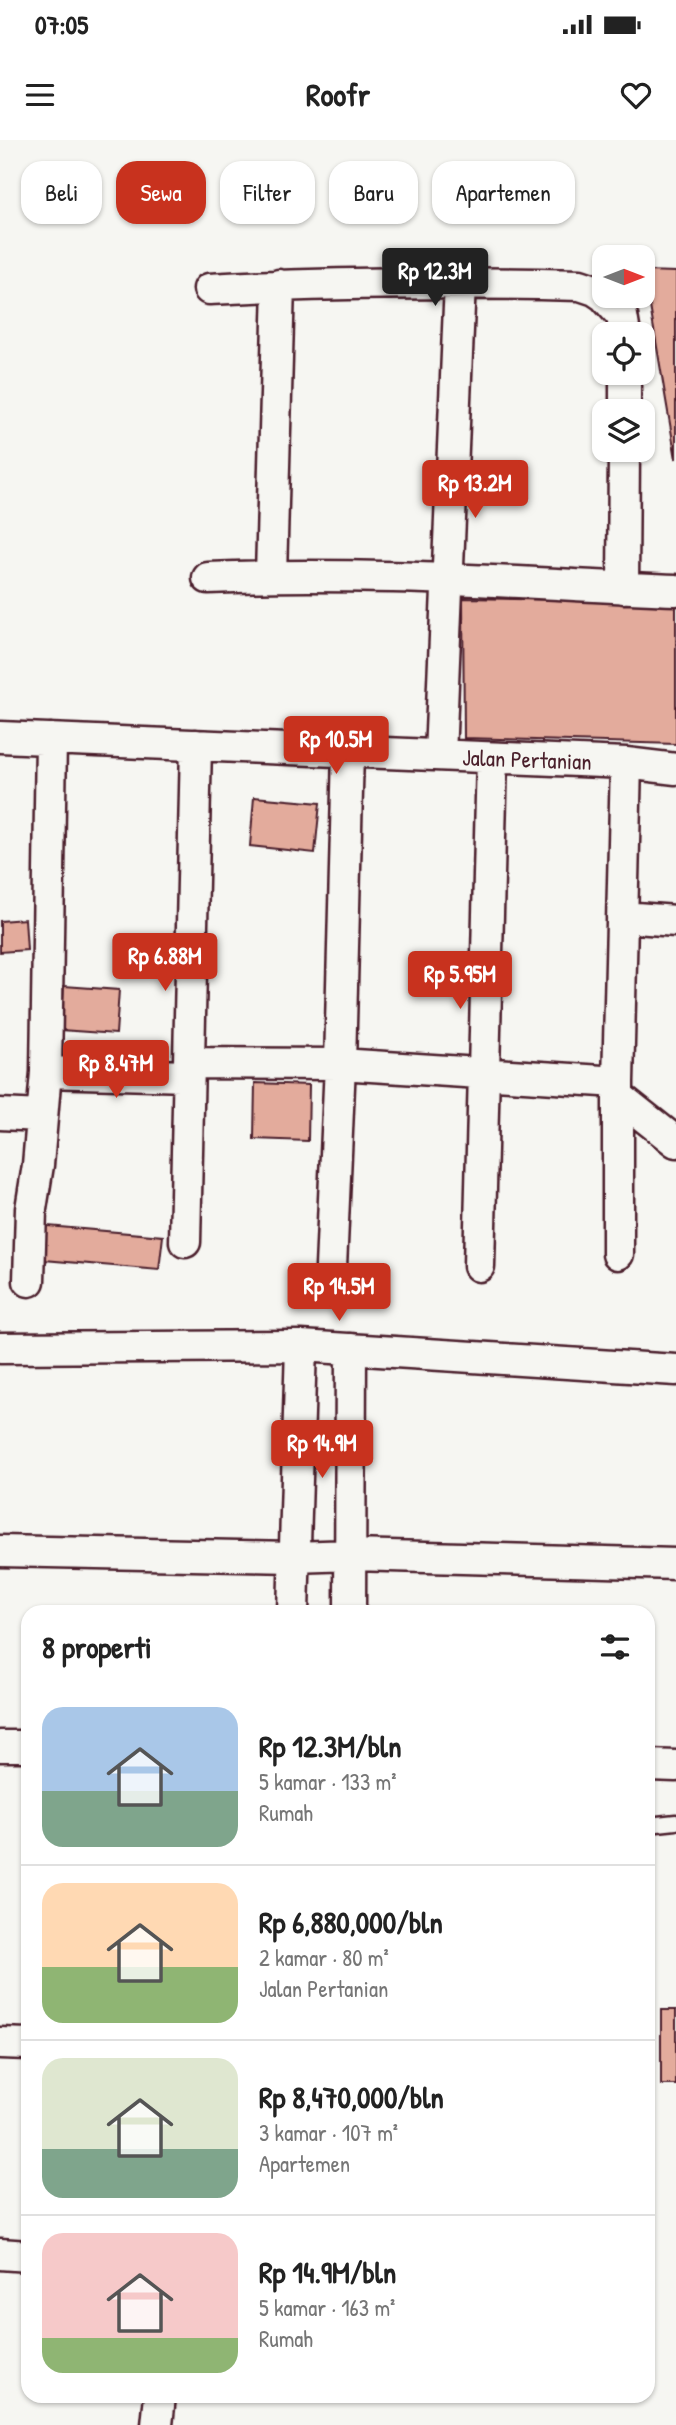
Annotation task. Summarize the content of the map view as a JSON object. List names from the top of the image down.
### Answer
{
  "streets": {
    "street": ["Jalan Pertanian"]
  },
  "north": "right",
  "page": {
    "status": "07:05",
    "header": "Roofr",
    "chip": [
      "Beli",
      "Sewa",
      "Filter",
      "Baru",
      "Apartemen"
    ],
    "price": [
      "Rp 12.3M",
      "Rp 13.2M",
      "Rp 10.5M",
      "Rp 6.88M",
      "Rp 5.95M",
      "Rp 8.47M",
      "Rp 14.5M",
      "Rp 14.9M"
    ],
    "heading": "8 properti",
    "list": [
      {
        "name": "Rp 12.3M/bln",
        "note": "5 kamar · 133 m² · Rumah"
      },
      {
        "name": "Rp 6,880,000/bln",
        "note": "2 kamar · 80 m² · Jalan Pertanian"
      },
      {
        "name": "Rp 8,470,000/bln",
        "note": "3 kamar · 107 m² · Apartemen"
      },
      {
        "name": "Rp 14.9M/bln",
        "note": "5 kamar · 163 m² · Rumah"
      }
    ]
  }
}
